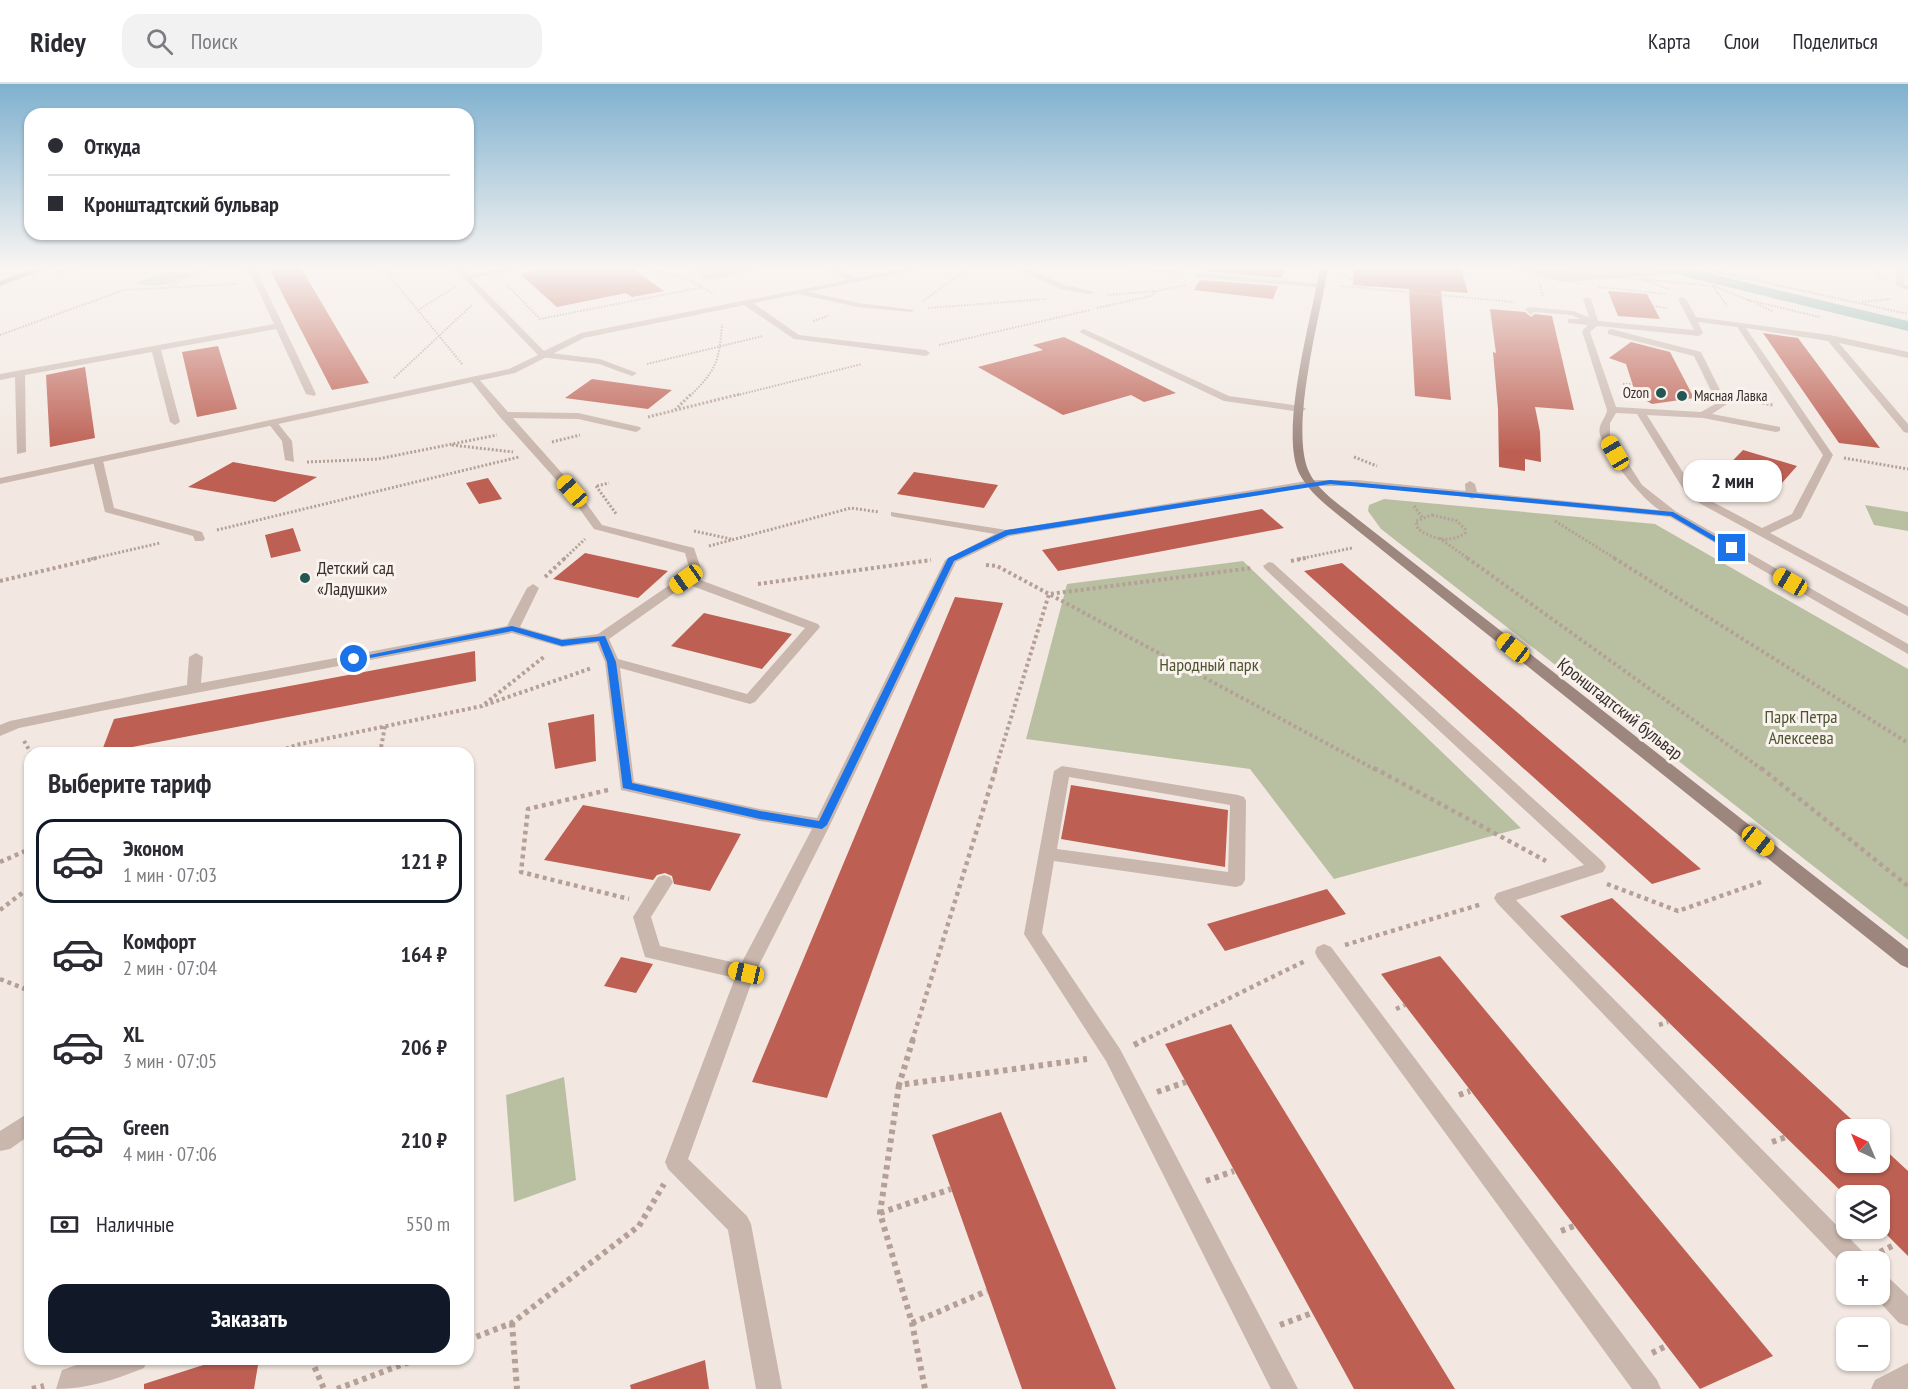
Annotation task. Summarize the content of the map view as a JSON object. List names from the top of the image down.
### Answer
{
  "streets": {
    "main road": ["Кронштадтский бульвар"]
  },
  "parks": ["Народный парк", "Парк Петра Алексеева"],
  "places": ["Ozon", "Мясная Лавка", "Детский сад «Ладушки»"],
  "north": "top left",
  "page": {
    "header": "Ridey",
    "search": "Поиск",
    "nav": ["Карта", "Слои", "Поделиться"],
    "banner": ["Откуда", "Кронштадтский бульвар"],
    "bubble": "2 мин",
    "heading": "Выберите тариф",
    "list": [
      {
        "name": "Эконом",
        "note": "1 мин · 07:03",
        "value": "121 ₽"
      },
      {
        "name": "Комфорт",
        "note": "2 мин · 07:04",
        "value": "164 ₽"
      },
      {
        "name": "XL",
        "note": "3 мин · 07:05",
        "value": "206 ₽"
      },
      {
        "name": "Green",
        "note": "4 мин · 07:06",
        "value": "210 ₽"
      }
    ],
    "map_buttons": ["+", "−"],
    "pay": ["Наличные", "550 m"],
    "buttons": "Заказать"
  }
}
